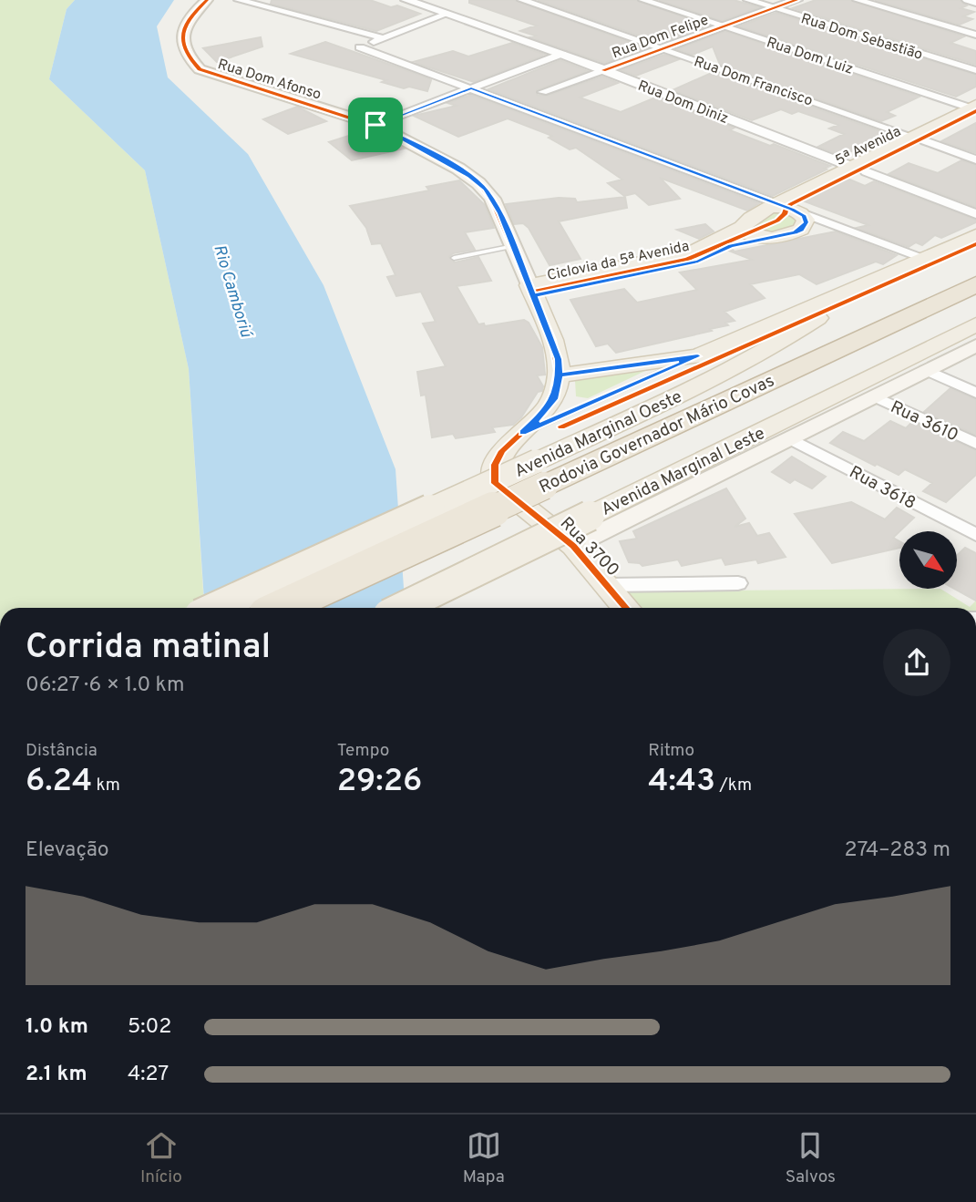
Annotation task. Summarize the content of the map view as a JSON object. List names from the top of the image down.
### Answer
{
  "streets": {
    "highway": ["Rodovia Governador Mário Covas"],
    "main road": [
      "Rua Dom Afonso",
      "5ª Avenida",
      "Avenida Marginal Oeste",
      "Avenida Marginal Leste",
      "Rua 3700"
    ],
    "street": [
      "Rua Dom Felipe",
      "Rua Dom Sebastião",
      "Rua Dom Luiz",
      "Rua Dom Francisco",
      "Rua Dom Diniz",
      "Rua 3610",
      "Rua 3618"
    ],
    "cycle path": ["Ciclovia da 5ª Avenida"]
  },
  "crossings": [
    ["Rua Dom Felipe", "Rua Dom Sebastião"],
    ["Rua Dom Felipe", "Rua Dom Luiz"],
    ["Rua Dom Felipe", "Rua Dom Francisco"],
    ["Rua Dom Felipe", "Rua Dom Diniz"],
    ["Rua Dom Luiz", "5ª Avenida"],
    ["Rua Dom Afonso", "Avenida Marginal Oeste"],
    ["Rua Dom Afonso", "Rodovia Governador Mário Covas"],
    ["Rua Dom Afonso", "Rua 3700"],
    ["Rua Dom Francisco", "5ª Avenida"],
    ["Rua Dom Diniz", "5ª Avenida"],
    ["Rua 3610", "Avenida Marginal Leste"],
    ["Avenida Marginal Oeste", "Rodovia Governador Mário Covas"],
    ["Avenida Marginal Oeste", "Rua 3700"],
    ["Rodovia Governador Mário Covas", "Rua 3700"],
    ["Avenida Marginal Leste", "Rua 3618"],
    ["Avenida Marginal Leste", "Rua 3700"]
  ],
  "water": ["Rio Camboriú"],
  "north": "bottom right",
  "page": {
    "heading": ["Corrida matinal", "06:27 · 6 × 1.0 km"],
    "stats": [
      ["Distância", "6.24 km"],
      ["Tempo", "29:26"],
      ["Ritmo", "4:43 /km"]
    ],
    "chart": ["Elevação", "274–283 m"],
    "list": [
      {
        "name": "1.0 km",
        "note": "5:02"
      },
      {
        "name": "2.1 km",
        "note": "4:27"
      }
    ],
    "tabs": ["Início", "Mapa", "Salvos"]
  }
}
